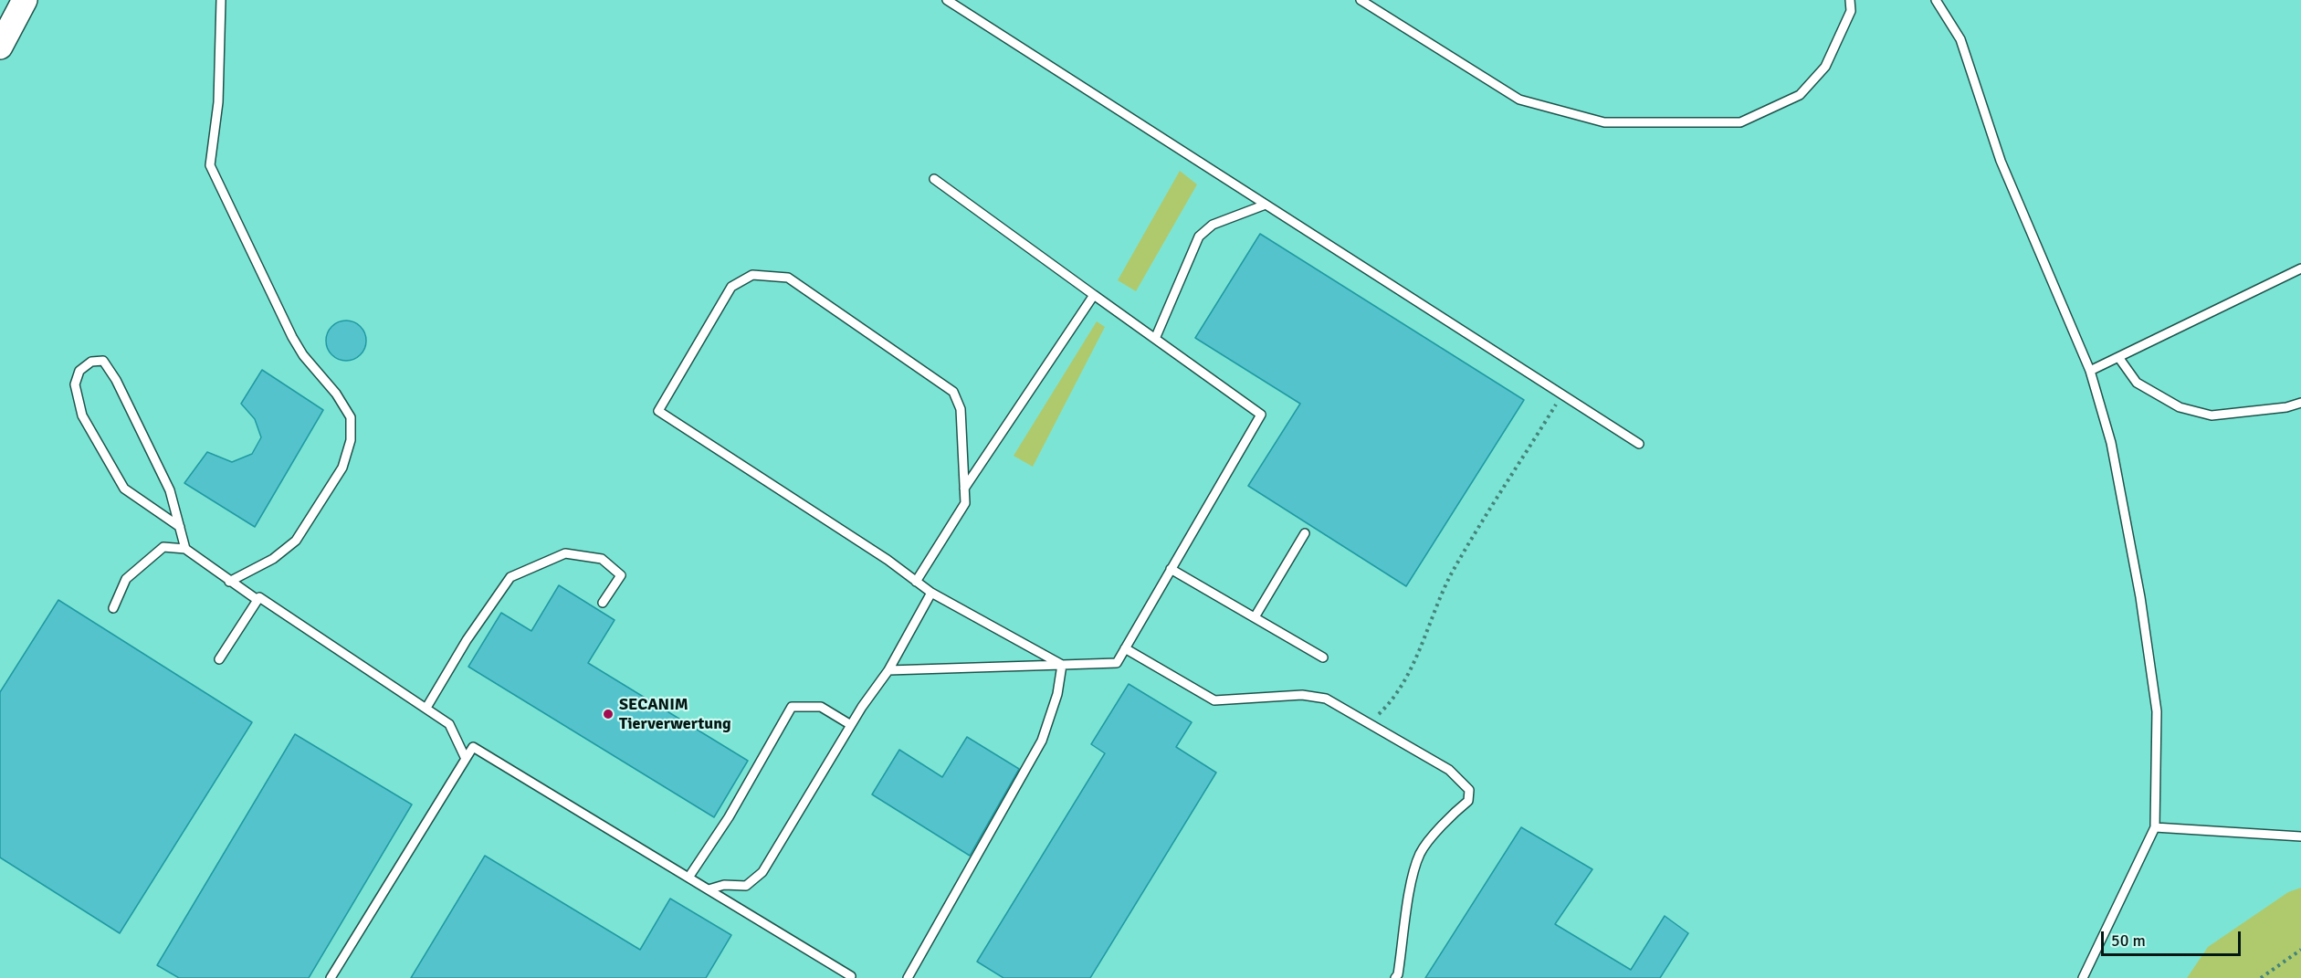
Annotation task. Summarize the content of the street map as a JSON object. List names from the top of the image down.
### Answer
{
  "places": ["SECANIM Tierverwertung"],
  "scale_bar": "50 m"
}
